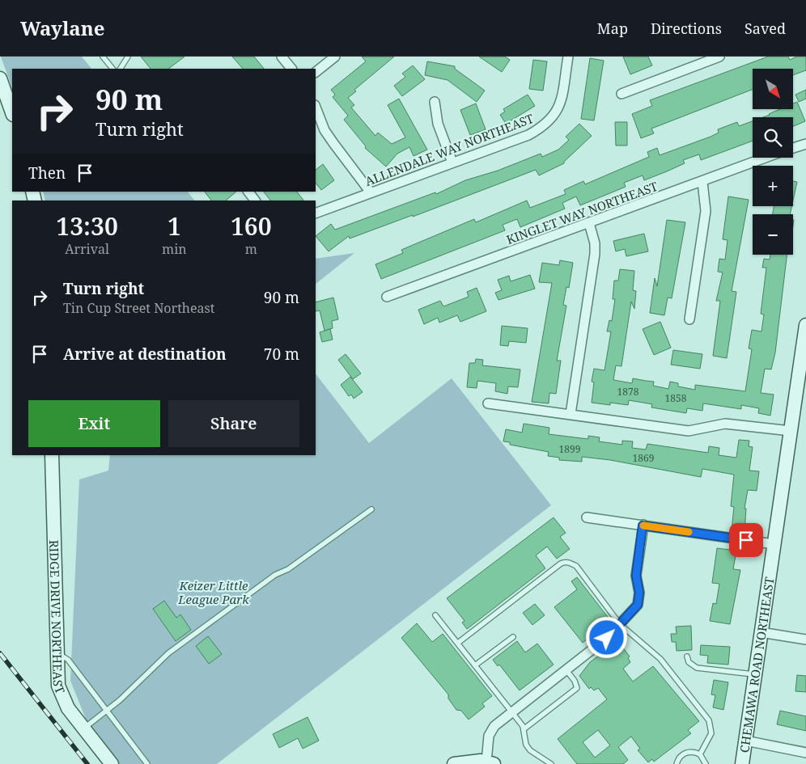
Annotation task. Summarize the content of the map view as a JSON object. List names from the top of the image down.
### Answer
{
  "streets": {
    "main road": ["RIDGE DRIVE NORTHEAST", "CHEMAWA ROAD NORTHEAST"],
    "street": ["ALLENDALE WAY NORTHEAST", "KINGLET WAY NORTHEAST"]
  },
  "parks": ["Keizer Little League Park"],
  "house_numbers": [
    "1878",
    "1858",
    "1899",
    "1869"
  ],
  "north": "bottom right",
  "page": {
    "header": "Waylane",
    "nav": ["Map", "Directions", "Saved"],
    "map_buttons": ["+", "−"],
    "turn": ["90 m", "Turn right"],
    "then": "Then",
    "eta": [
      "13:30",
      "Arrival",
      "1",
      "min",
      "160",
      "m"
    ],
    "list": [
      {
        "name": "Turn right",
        "note": "Tin Cup Street Northeast",
        "value": "90 m"
      },
      {
        "name": "Arrive at destination",
        "value": "70 m"
      }
    ],
    "buttons": ["Exit", "Share"]
  }
}
